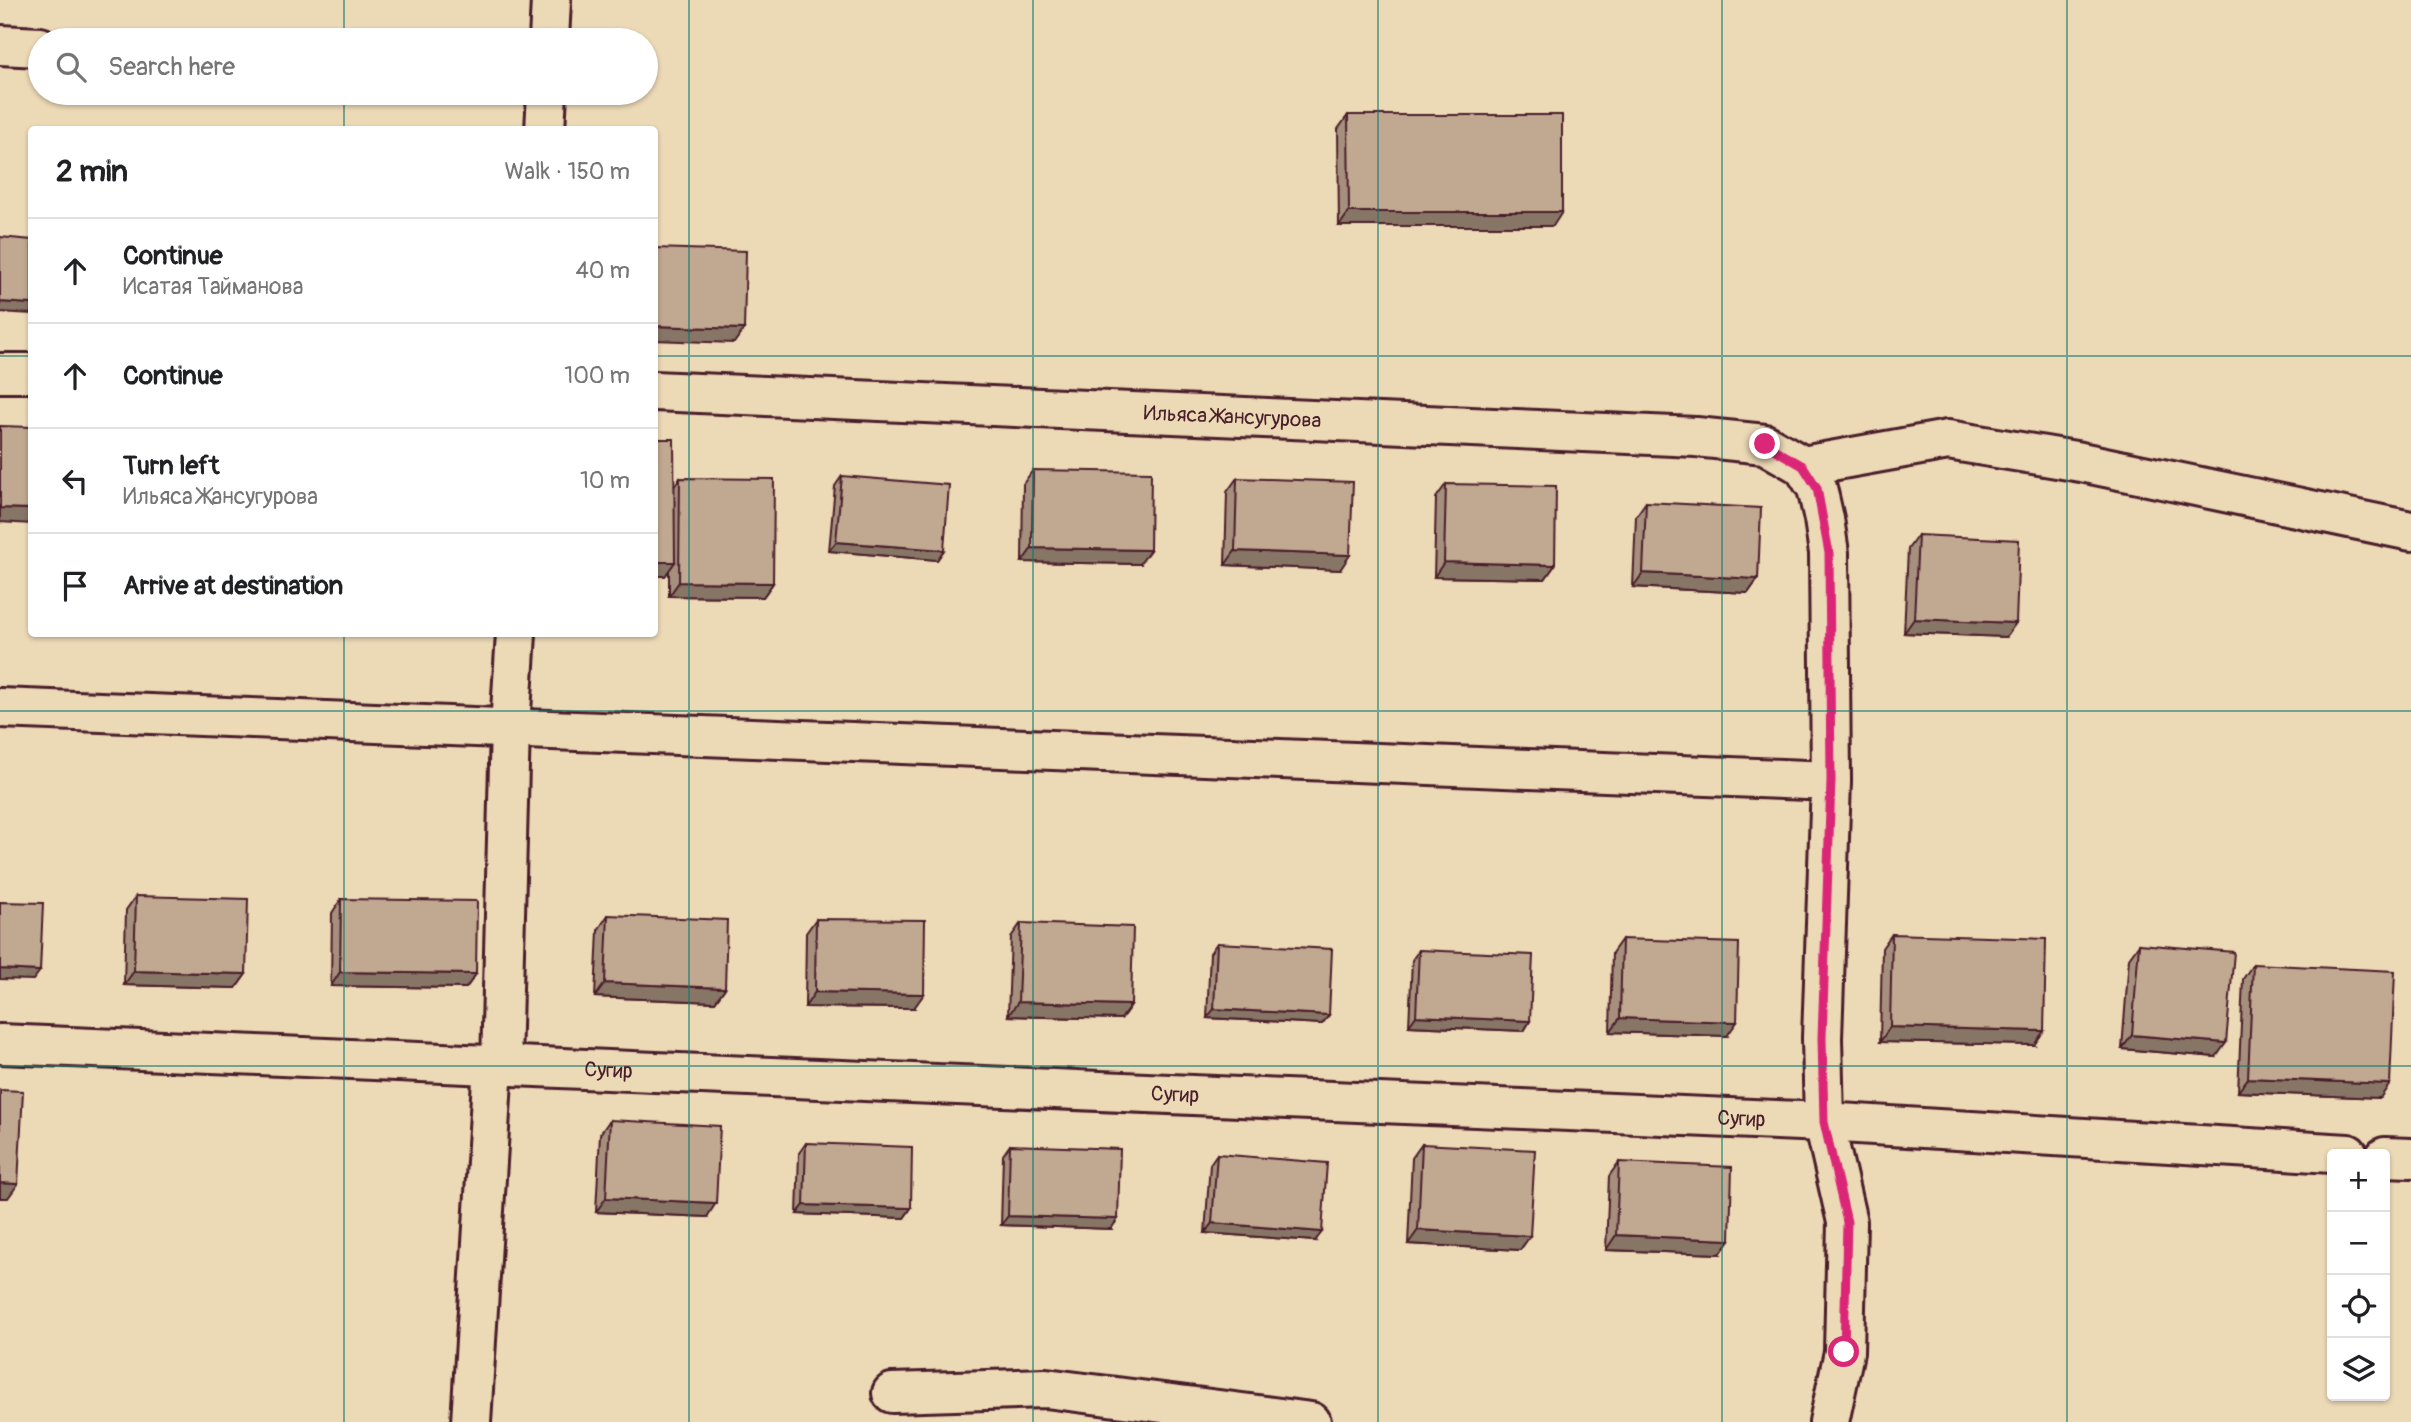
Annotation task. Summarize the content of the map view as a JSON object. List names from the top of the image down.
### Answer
{
  "streets": {
    "street": ["Ильяса Жансугурова", "Сугир"]
  },
  "page": {
    "search": "Search here",
    "heading": ["2 min", "Walk · 150 m"],
    "list": [
      ["Continue", "Исатая Тайманова", "40 m"],
      ["Continue", "100 m"],
      ["Turn left", "Ильяса Жансугурова", "10 m"],
      "Arrive at destination"
    ],
    "map_buttons": ["+", "−"]
  }
}
